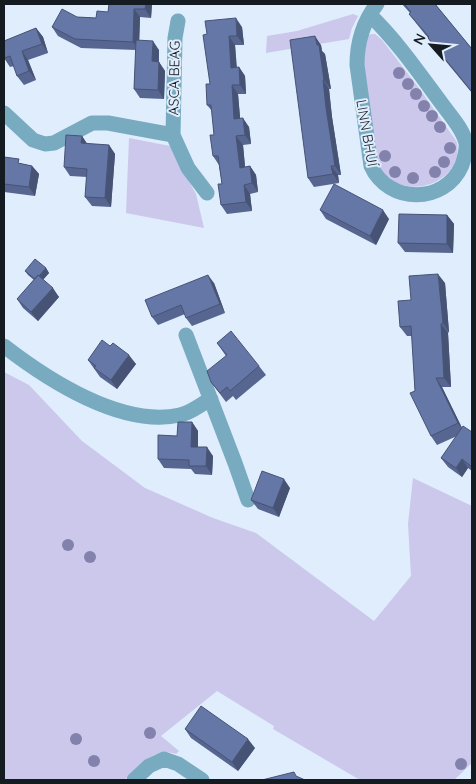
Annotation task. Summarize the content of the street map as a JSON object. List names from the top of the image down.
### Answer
{
  "streets": {
    "street": ["ASCA BEAG", "LINN BHUÍ"]
  },
  "north": "top left"
}
